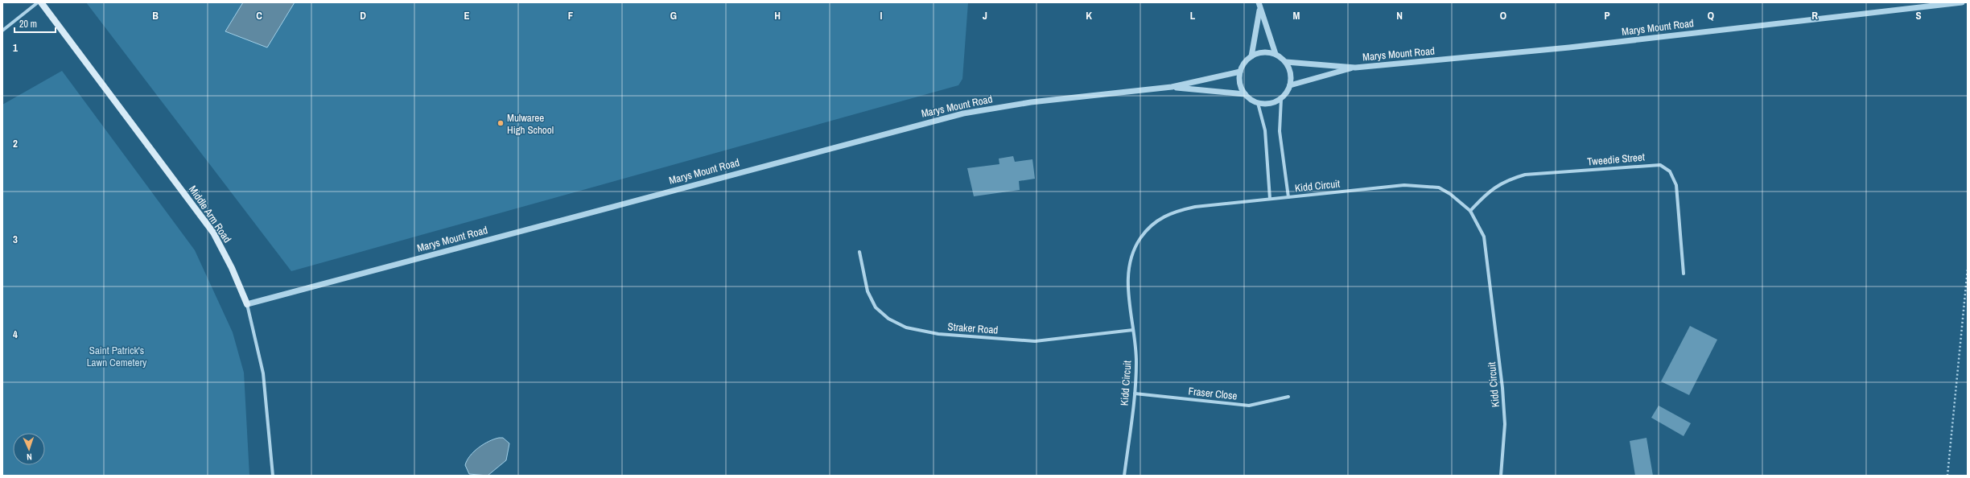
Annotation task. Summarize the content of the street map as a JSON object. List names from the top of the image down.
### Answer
{
  "streets": {
    "main road": ["Middle Arm Road"],
    "street": [
      "Marys Mount Road",
      "Tweedie Street",
      "Kidd Circuit",
      "Straker Road",
      "Fraser Close"
    ]
  },
  "crossings": [
    ["Marys Mount Road", "Middle Arm Road"],
    ["Tweedie Street", "Kidd Circuit"],
    ["Kidd Circuit", "Straker Road"],
    ["Kidd Circuit", "Fraser Close"]
  ],
  "parks": ["Saint Patrick's Lawn Cemetery"],
  "places": ["Mulwaree High School"],
  "scale_bar": "20 m",
  "north": "bottom",
  "grid": {
    "columns": [
      "B",
      "C",
      "D",
      "E",
      "F",
      "G",
      "H",
      "I",
      "J",
      "K",
      "L",
      "M",
      "N",
      "O",
      "P",
      "Q",
      "R",
      "S"
    ],
    "rows": [
      "1",
      "2",
      "3",
      "4"
    ]
  }
}
